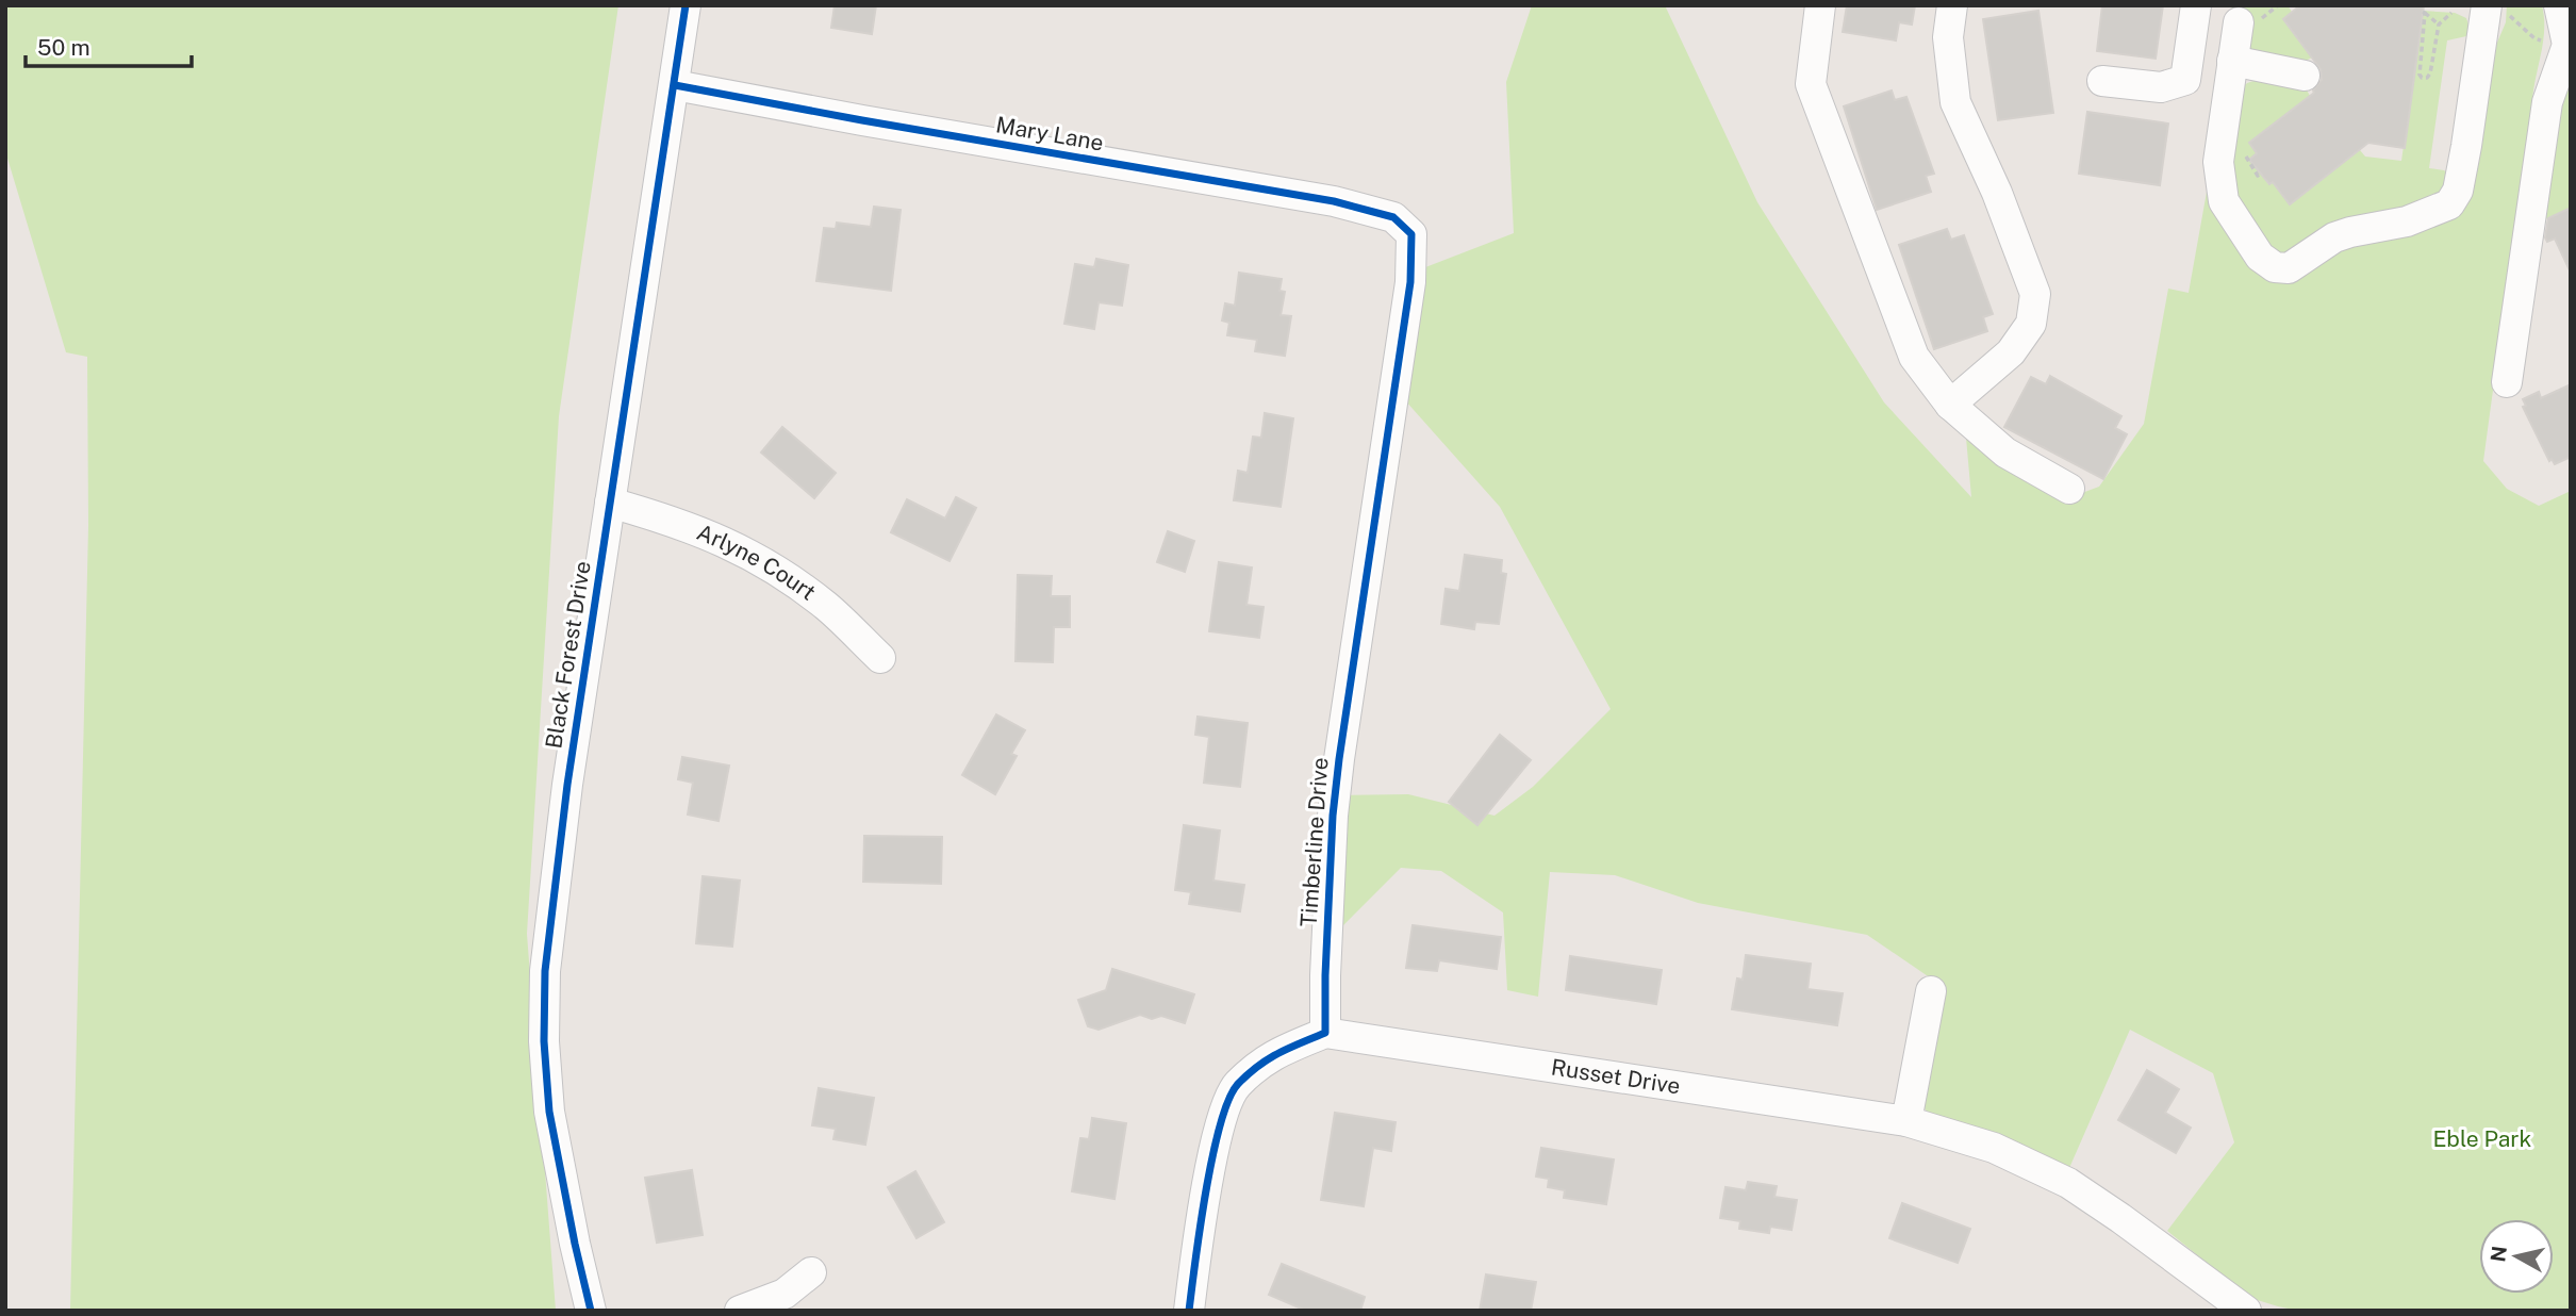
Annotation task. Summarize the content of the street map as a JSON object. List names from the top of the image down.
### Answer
{
  "streets": {
    "street": [
      "Mary Lane",
      "Arlyne Court",
      "Black Forest Drive",
      "Timberline Drive",
      "Russet Drive"
    ]
  },
  "crossings": [
    ["Mary Lane", "Black Forest Drive"],
    ["Mary Lane", "Timberline Drive"],
    ["Arlyne Court", "Black Forest Drive"],
    ["Timberline Drive", "Russet Drive"]
  ],
  "parks": ["Eble Park"],
  "scale_bar": "50 m",
  "north": "left"
}
